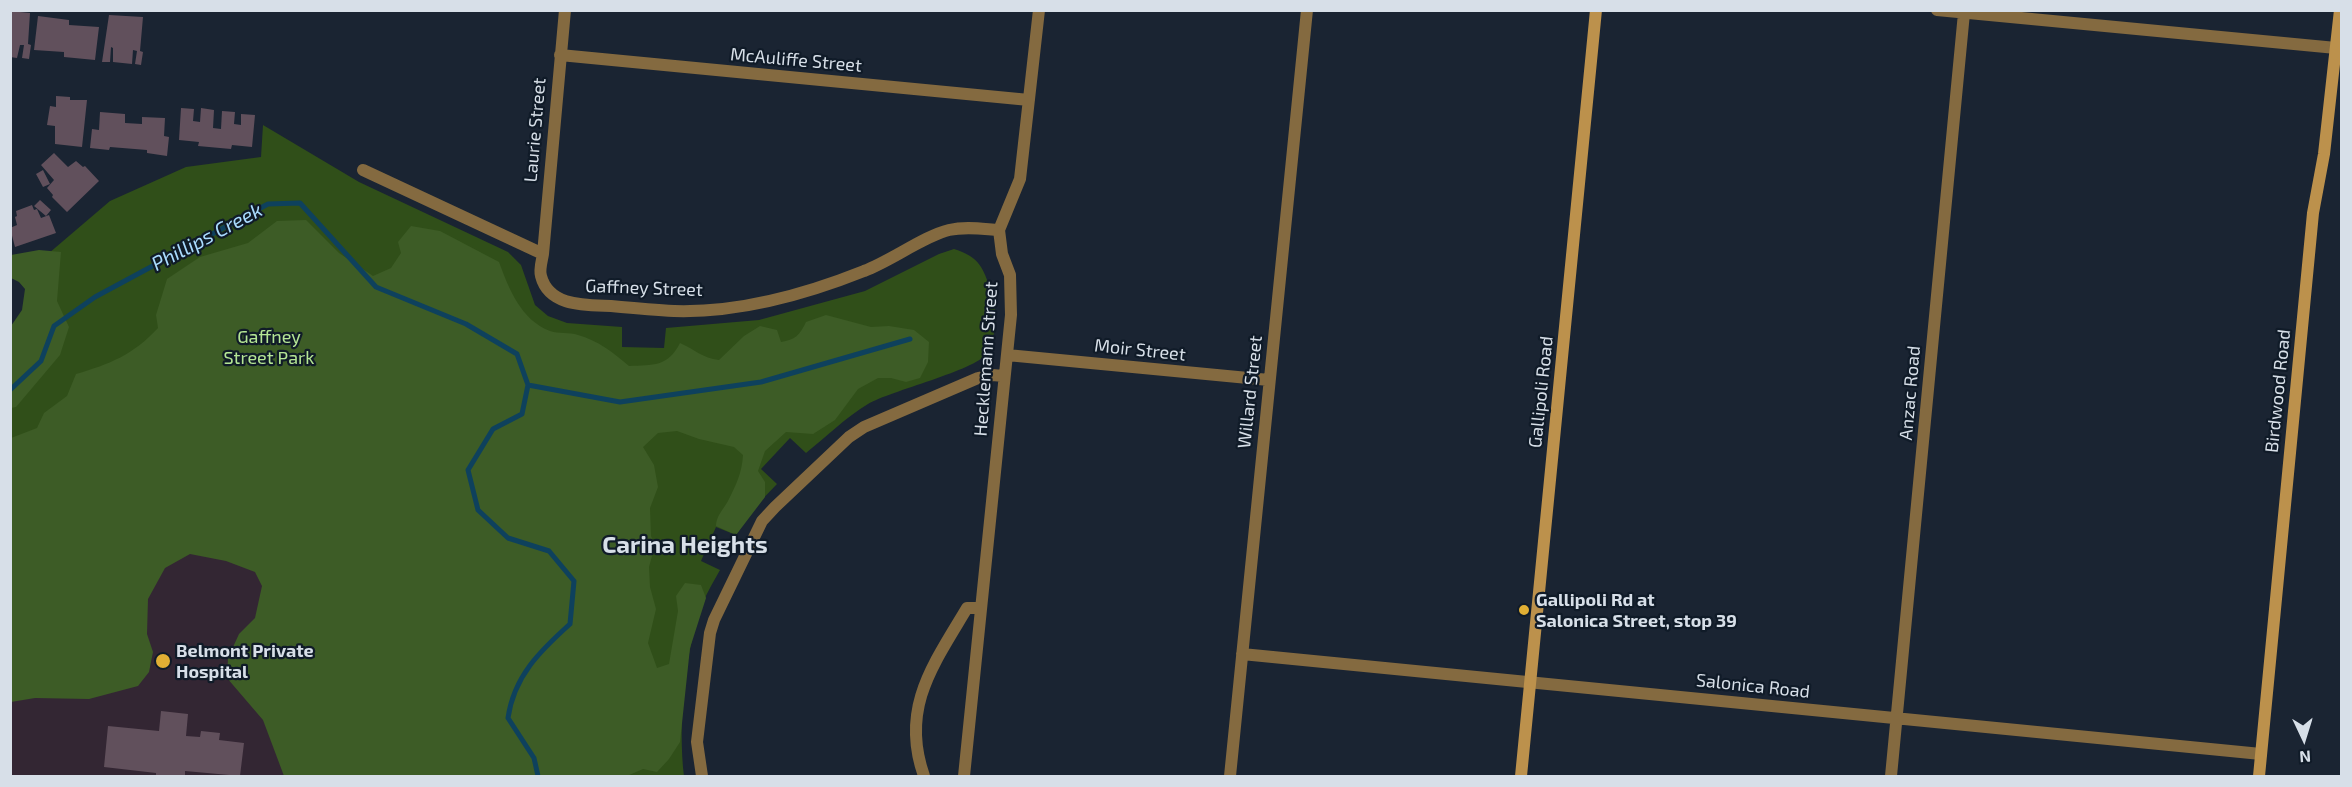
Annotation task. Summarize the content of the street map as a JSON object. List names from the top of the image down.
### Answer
{
  "streets": {
    "street": [
      "McAuliffe Street",
      "Laurie Street",
      "Gaffney Street",
      "Moir Street",
      "Hecklemann Street",
      "Birdwood Road",
      "Willard Street",
      "Gallipoli Road",
      "Anzac Road",
      "Salonica Road"
    ]
  },
  "crossings": [
    ["McAuliffe Street", "Laurie Street"],
    ["Laurie Street", "Gaffney Street"],
    ["Gaffney Street", "Hecklemann Street"],
    ["Moir Street", "Hecklemann Street"],
    ["Moir Street", "Willard Street"],
    ["Birdwood Road", "Salonica Road"],
    ["Willard Street", "Salonica Road"],
    ["Gallipoli Road", "Salonica Road"],
    ["Anzac Road", "Salonica Road"]
  ],
  "districts": ["Carina Heights"],
  "water": ["Phillips Creek"],
  "parks": ["Gaffney Street Park"],
  "places": ["Gallipoli Rd at Salonica Street, stop 39", "Belmont Private Hospital"],
  "north": "bottom"
}
